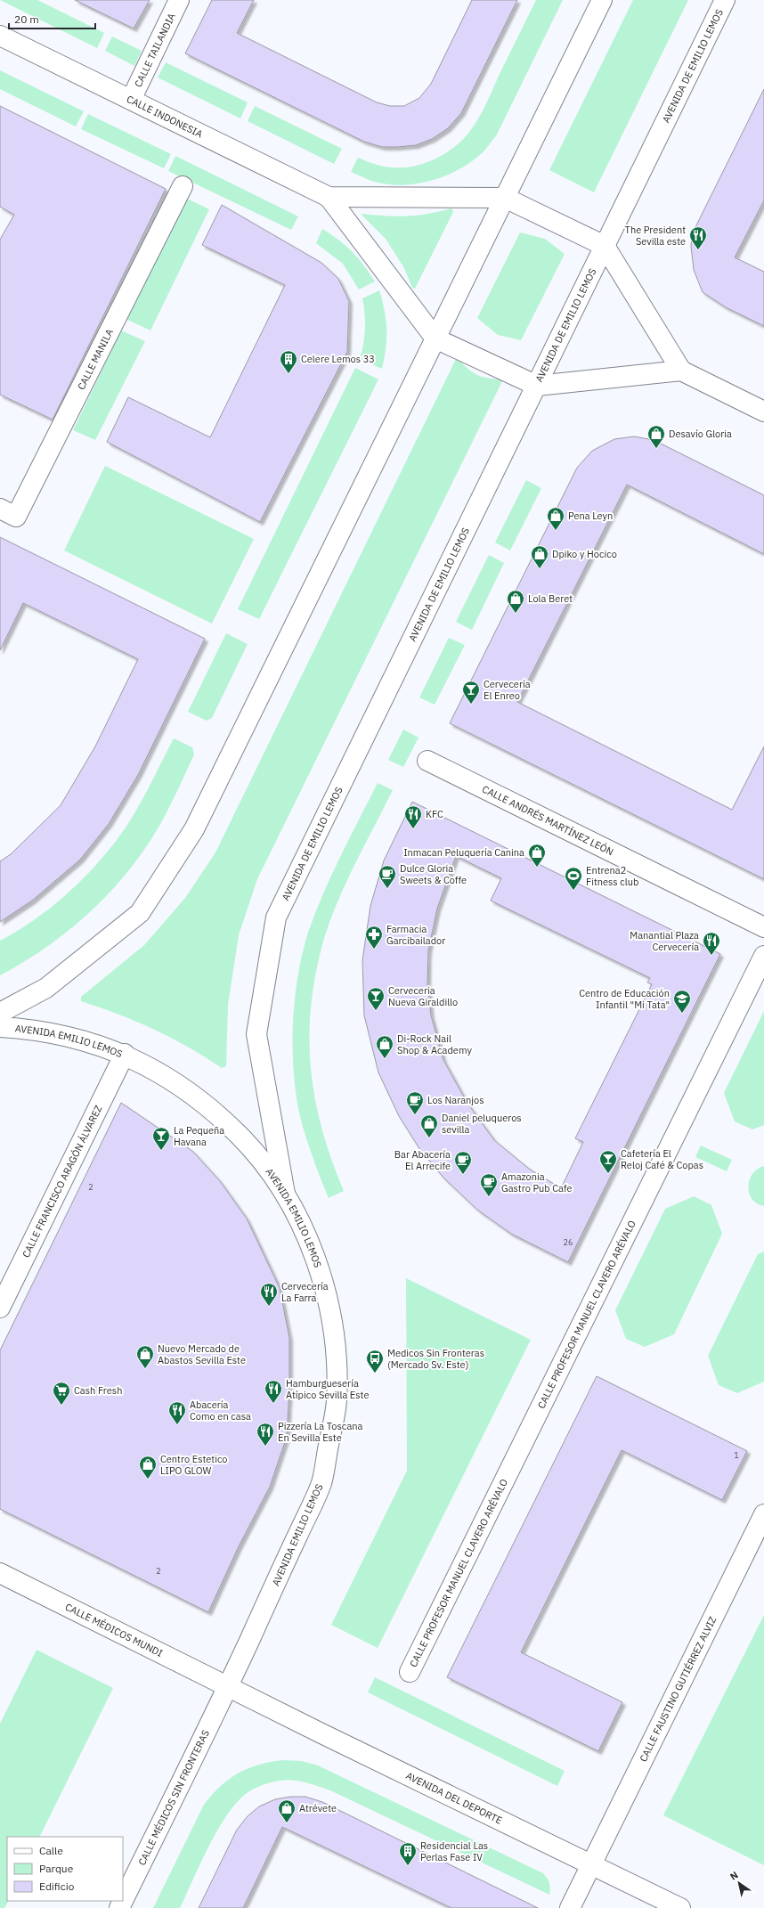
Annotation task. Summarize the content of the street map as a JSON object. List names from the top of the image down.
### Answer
{
  "streets": {
    "street": [
      "CALLE TAILANDIA",
      "AVENIDA DE EMILIO LEMOS",
      "CALLE INDONESIA",
      "CALLE MANILA",
      "CALLE ANDRÉS MARTÍNEZ LEÓN",
      "AVENIDA EMILIO LEMOS",
      "CALLE FRANCISCO ARAGÓN ÁLVAREZ",
      "CALLE PROFESOR MANUEL CLAVERO ARÉVALO",
      "CALLE MÉDICOS MUNDI",
      "CALLE FAUSTINO GUTIÉRREZ ALVIZ",
      "CALLE MÉDICOS SIN FRONTERAS",
      "AVENIDA DEL DEPORTE"
    ]
  },
  "crossings": [
    ["CALLE TAILANDIA", "CALLE INDONESIA"],
    ["AVENIDA DE EMILIO LEMOS", "AVENIDA EMILIO LEMOS"],
    ["AVENIDA EMILIO LEMOS", "CALLE FRANCISCO ARAGÓN ÁLVAREZ"],
    ["AVENIDA EMILIO LEMOS", "CALLE MÉDICOS MUNDI"],
    ["AVENIDA EMILIO LEMOS", "CALLE MÉDICOS SIN FRONTERAS"],
    ["AVENIDA EMILIO LEMOS", "AVENIDA DEL DEPORTE"],
    ["CALLE MÉDICOS MUNDI", "CALLE MÉDICOS SIN FRONTERAS"],
    ["CALLE MÉDICOS MUNDI", "AVENIDA DEL DEPORTE"],
    ["CALLE FAUSTINO GUTIÉRREZ ALVIZ", "AVENIDA DEL DEPORTE"],
    ["CALLE MÉDICOS SIN FRONTERAS", "AVENIDA DEL DEPORTE"]
  ],
  "places": {
    "restaurant": [
      "The President Sevilla este",
      "KFC",
      "Manantial Plaza Cervecería",
      "Cervecería La Farra",
      "Hamburguesería Atípico Sevilla Este",
      "Abacería Como en casa",
      "Pizzería La Toscana En Sevilla Este"
    ],
    "building": ["Celere Lemos 33", "Residencial Las Perlas Fase IV"],
    "shop": [
      "Desavío Gloria",
      "Pena Leyn",
      "Dpiko y Hocico",
      "Lola Beret",
      "Inmacan Peluquería Canina",
      "Di-Rock Nail Shop & Academy",
      "Daniel peluqueros sevilla",
      "Nuevo Mercado de Abastos Sevilla Este",
      "Centro Estetico LIPO GLOW",
      "Atrévete"
    ],
    "bar": [
      "Cervecería El Enreo",
      "Cerveceria Nueva Giraldillo",
      "La Pequeña Havana",
      "Cafetería El Reloj Café & Copas"
    ],
    "cafe": [
      "Dulce Gloria Sweets & Coffe",
      "Los Naranjos",
      "Bar Abacería El Arrecife",
      "Amazonia Gastro Pub Cafe"
    ],
    "sports": ["Entrena2 Fitness club"],
    "pharmacy": ["Farmacia Garcibailador"],
    "school or university": ["Centro de Educación Infantil \"Mi Tata\""],
    "bus stop": ["Medicos Sin Fronteras (Mercado Sv. Este)"],
    "supermarket": ["Cash Fresh"]
  },
  "house_numbers": [
    "2",
    "26",
    "1",
    "2"
  ],
  "legend": ["Calle", "Parque", "Edificio"],
  "scale_bar": "20 m",
  "north": "top left"
}
